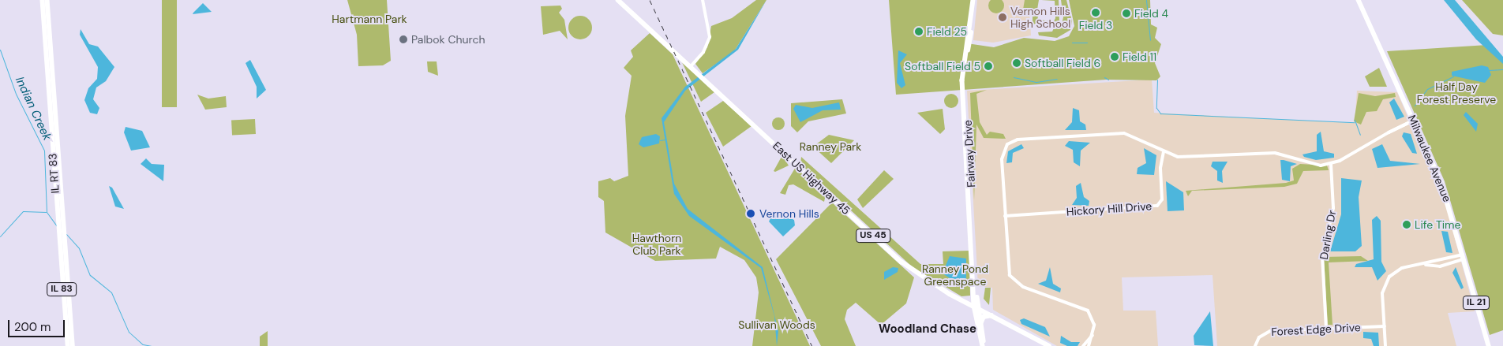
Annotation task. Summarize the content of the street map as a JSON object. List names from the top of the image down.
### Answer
{
  "streets": {
    "main road": [
      "Fairway Drive",
      "Milwaukee Avenue",
      "IL RT 83",
      "East US Highway 45",
      "US 45",
      "IL 83",
      "IL 21"
    ],
    "street": ["Hickory Hill Drive", "Darling Dr", "Forest Edge Drive"]
  },
  "crossings": [
    ["Fairway Drive", "East US Highway 45"],
    ["East US Highway 45", "US 45"],
    ["Darling Dr", "Forest Edge Drive"]
  ],
  "districts": ["Woodland Chase"],
  "water": ["Indian Creek"],
  "parks": [
    "Hartmann Park",
    "Half Day Forest Preserve",
    "Ranney Park",
    "Hawthorn Club Park",
    "Ranney Pond Greenspace",
    "Sullivan Woods"
  ],
  "places": [
    "Field 3",
    "Field 4",
    "Vernon Hills High School",
    "Field 25",
    "Palbok Church",
    "Field 11",
    "Softball Field 6",
    "Softball Field 5",
    "Vernon Hills",
    "Life Time"
  ],
  "scale_bar": "200 m"
}
